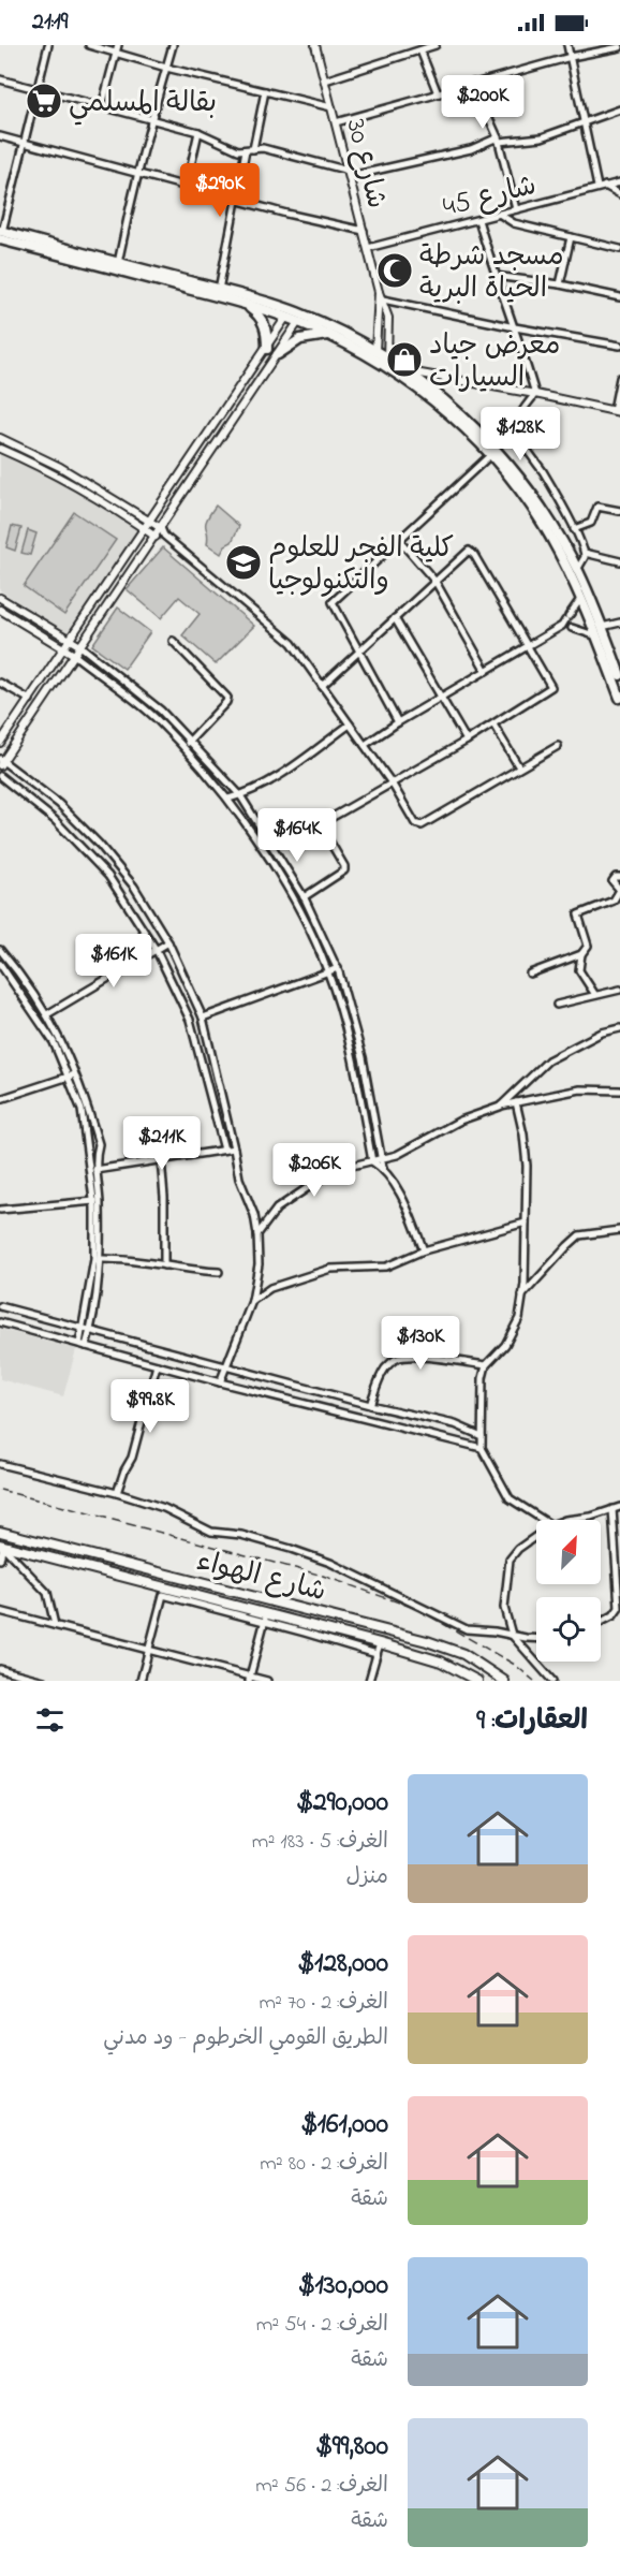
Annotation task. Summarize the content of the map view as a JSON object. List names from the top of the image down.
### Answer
{
  "streets": {
    "main road": ["شارع الهواء"],
    "street": ["شارع 30", "شارع 45"]
  },
  "crossings": [
    ["شارع 30", "شارع 45"]
  ],
  "places": {
    "supermarket": ["بقالة المسلمي"],
    "mosque": ["مسجد شرطة الحياة البرية"],
    "shop": ["معرض جياد السيارات"],
    "school or university": ["كلية الفجر للعلوم والتكنولوجيا"]
  },
  "north": "top right",
  "page": {
    "status": "21:19",
    "price": [
      "$200K",
      "$290K",
      "$128K",
      "$164K",
      "$161K",
      "$211K",
      "$206K",
      "$130K",
      "$99.8K"
    ],
    "heading": "العقارات: 9",
    "list": [
      {
        "name": "$290,000",
        "note": "الغرف: 5 · 183 m² · منزل"
      },
      {
        "name": "$128,000",
        "note": "الغرف: 2 · 70 m² · الطريق القومي الخرطوم - ود مدني"
      },
      {
        "name": "$161,000",
        "note": "الغرف: 2 · 80 m² · شقة"
      },
      {
        "name": "$130,000",
        "note": "الغرف: 2 · 54 m² · شقة"
      },
      {
        "name": "$99,800",
        "note": "الغرف: 2 · 56 m² · شقة"
      }
    ]
  }
}
